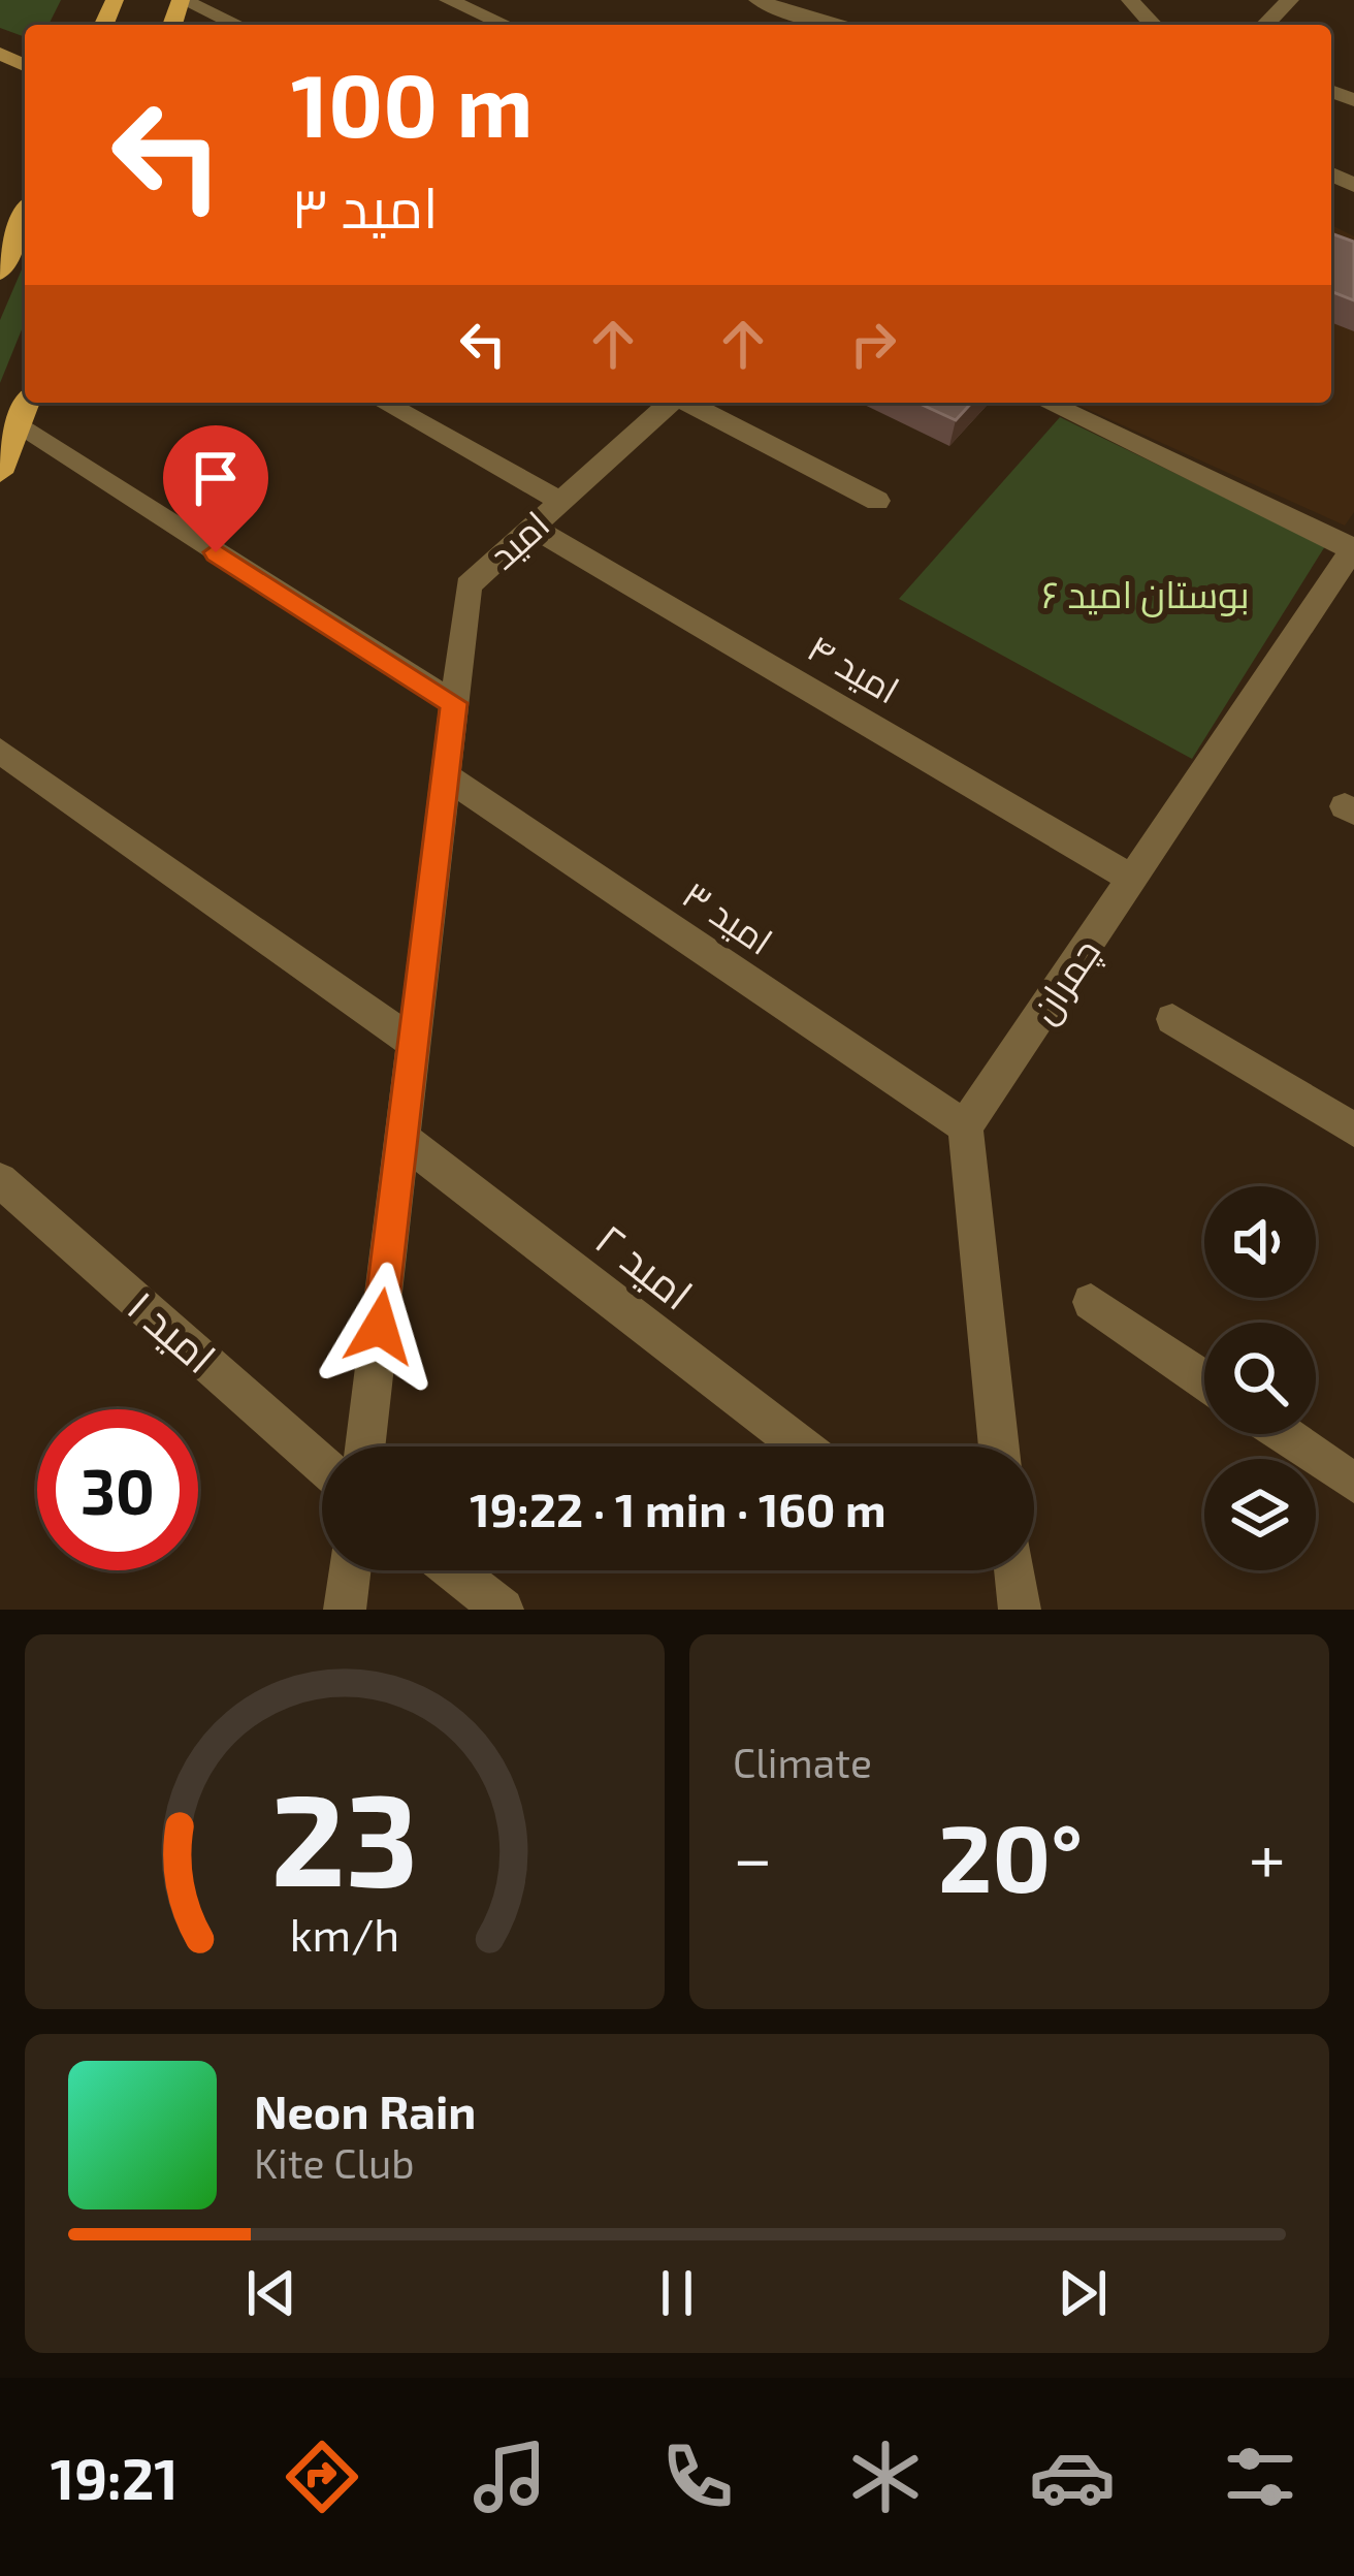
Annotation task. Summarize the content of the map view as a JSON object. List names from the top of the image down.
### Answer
{
  "streets": {
    "street": [
      "امید",
      "امید ۴",
      "امید ۳",
      "چمران",
      "امید ۲",
      "امید ۱"
    ]
  },
  "crossings": [
    ["امید", "امید ۴"],
    ["امید", "امید ۳"],
    ["امید", "امید ۲"],
    ["امید ۴", "چمران"],
    ["امید ۳", "چمران"]
  ],
  "parks": ["بوستان امید ۶"],
  "page": {
    "turn": ["100 m", "امید ۳"],
    "limit": "30",
    "trip": "19:22 · 1 min · 160 m",
    "tile": "Climate",
    "heat": ["−", "20°", "+"],
    "song": ["Neon Rain", "Kite Club"],
    "tabs": "19:21",
    "gauge": ["23", "km/h"]
  }
}
